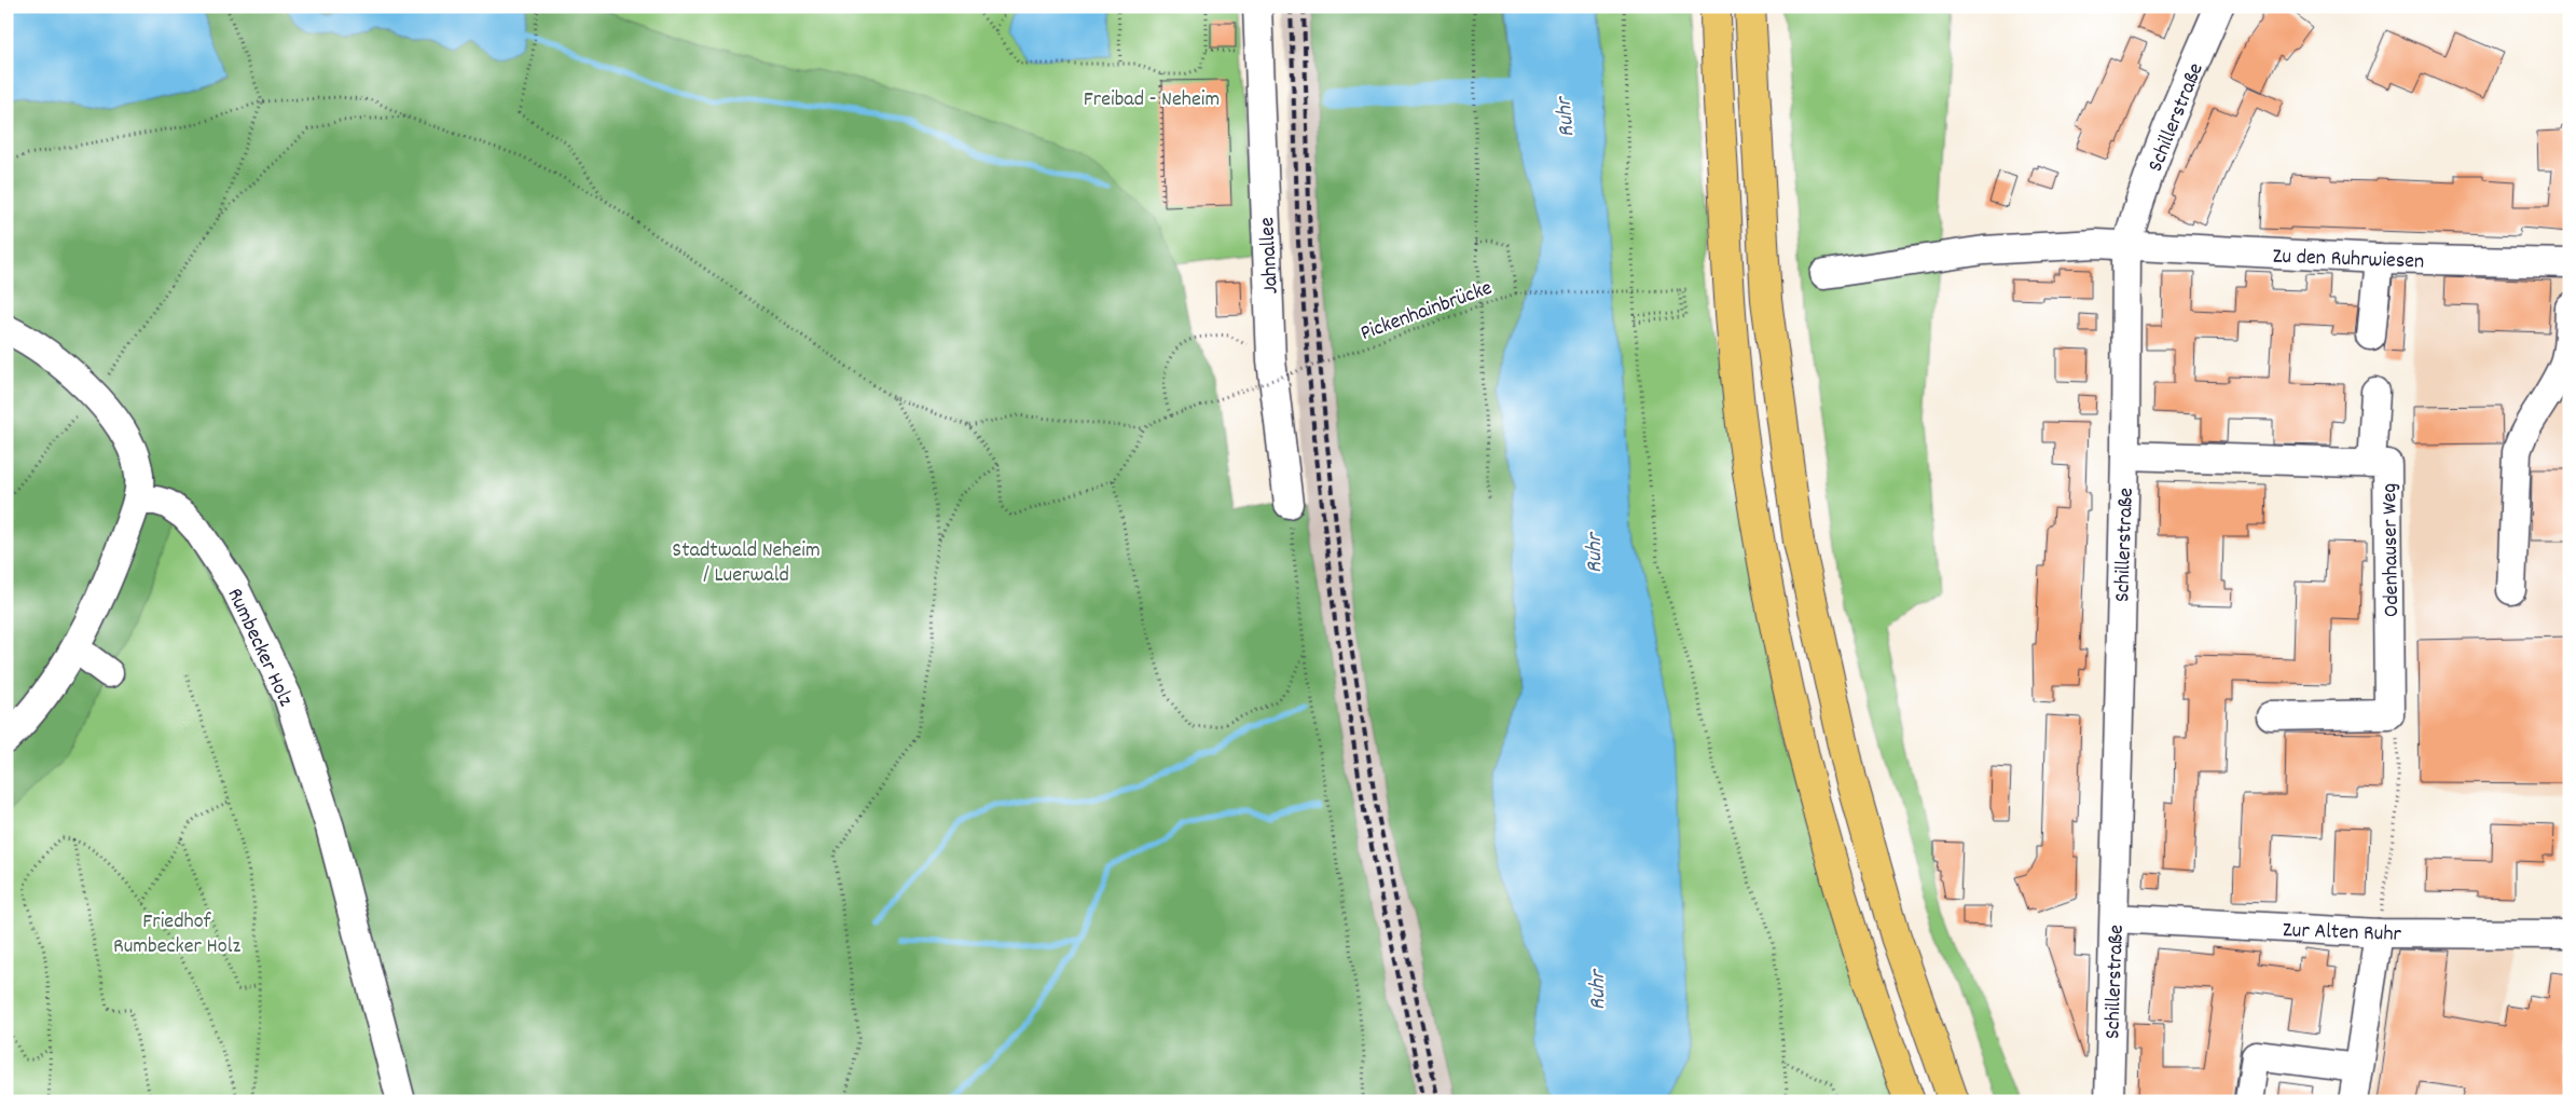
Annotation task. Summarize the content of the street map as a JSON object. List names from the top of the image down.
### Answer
{
  "streets": {
    "street": [
      "Schillerstraße",
      "Jahnallee",
      "Zu den Ruhrwiesen",
      "Odenhauser Weg",
      "Rumbecker Holz",
      "Zur Alten Ruhr"
    ],
    "path": ["Pickenhainbrücke"]
  },
  "crossings": [
    ["Schillerstraße", "Zu den Ruhrwiesen"],
    ["Schillerstraße", "Odenhauser Weg"],
    ["Schillerstraße", "Zur Alten Ruhr"]
  ],
  "water": ["Ruhr"],
  "parks": ["Freibad - Neheim", "Stadtwald Neheim / Luerwald", "Friedhof Rumbecker Holz"]
}
